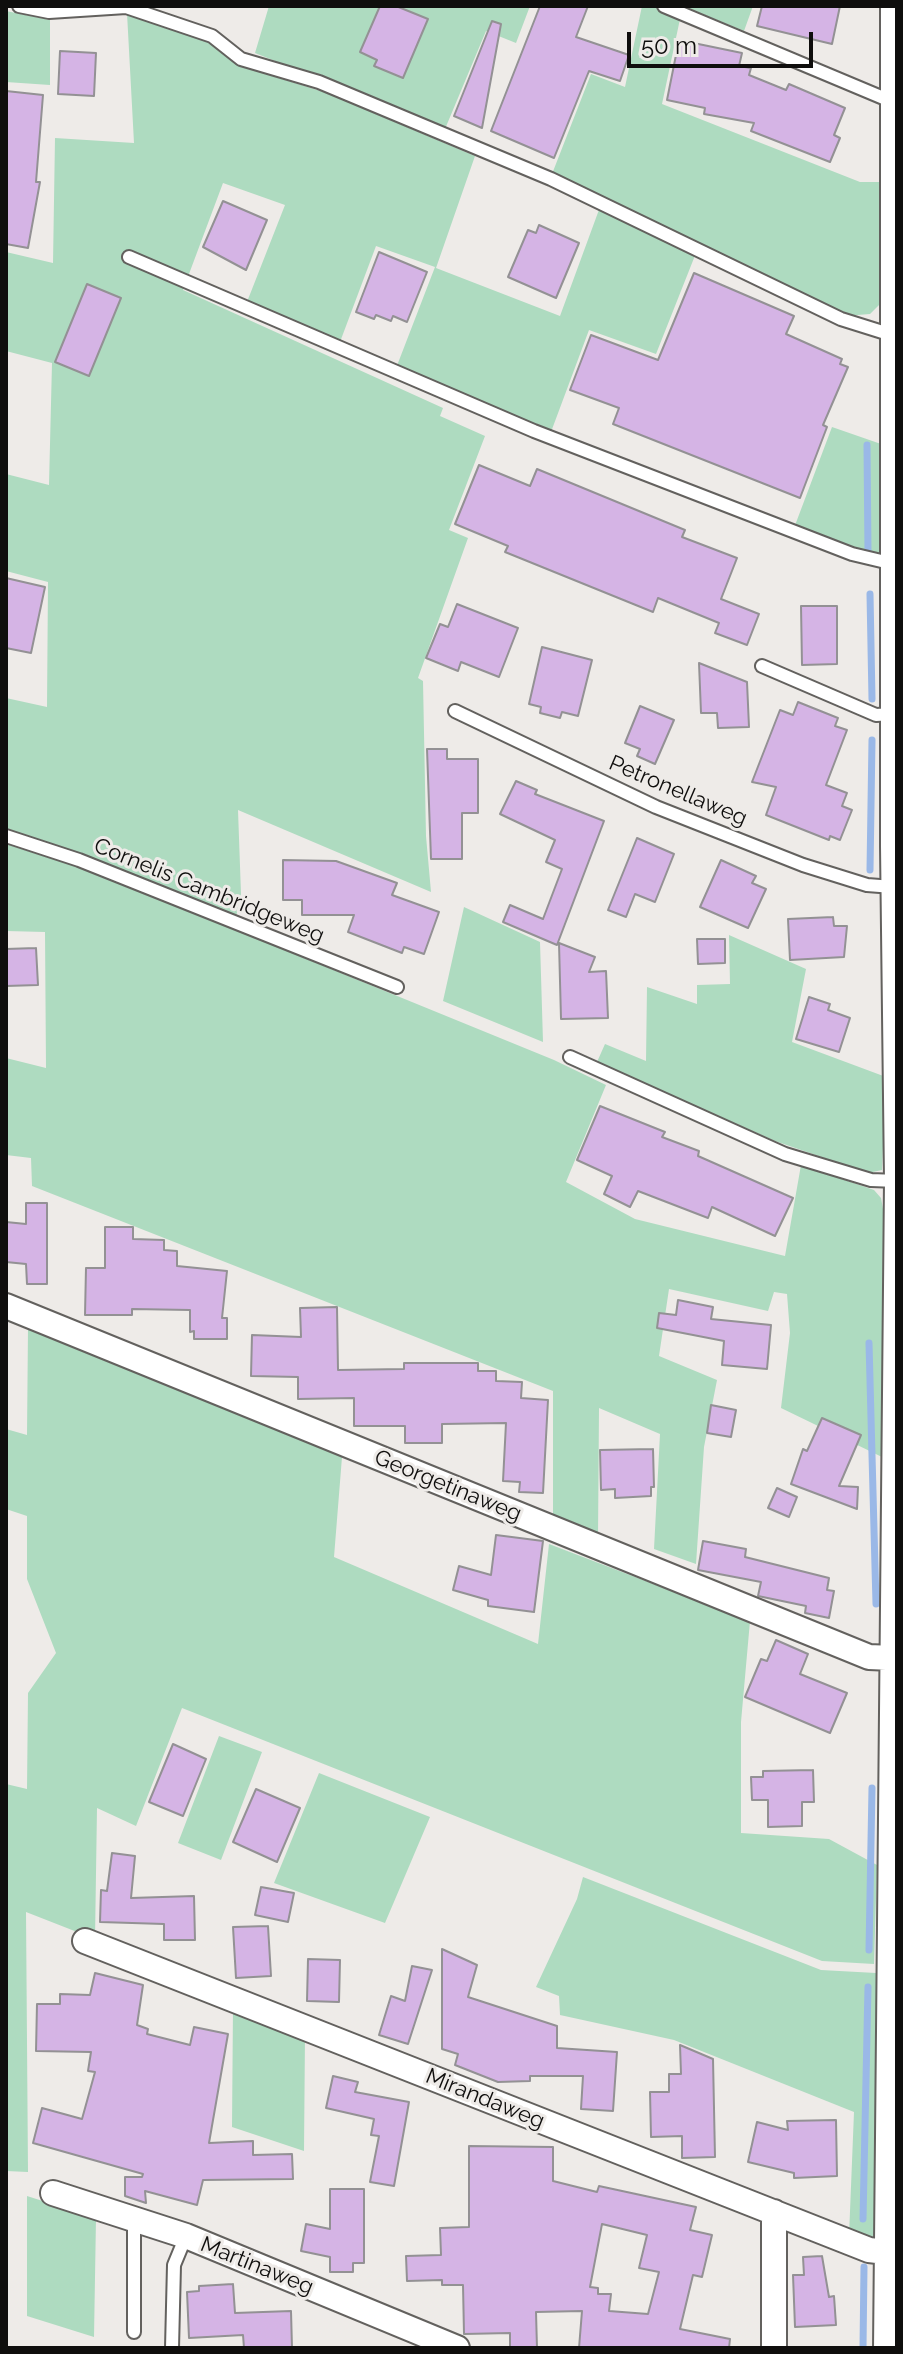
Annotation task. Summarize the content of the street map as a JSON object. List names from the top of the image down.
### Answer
{
  "streets": {
    "street": ["Georgetinaweg", "Mirandaweg", "Martinaweg"],
    "lane": ["Petronellaweg", "Cornelis Cambridgeweg"]
  },
  "scale_bar": "50 m"
}
